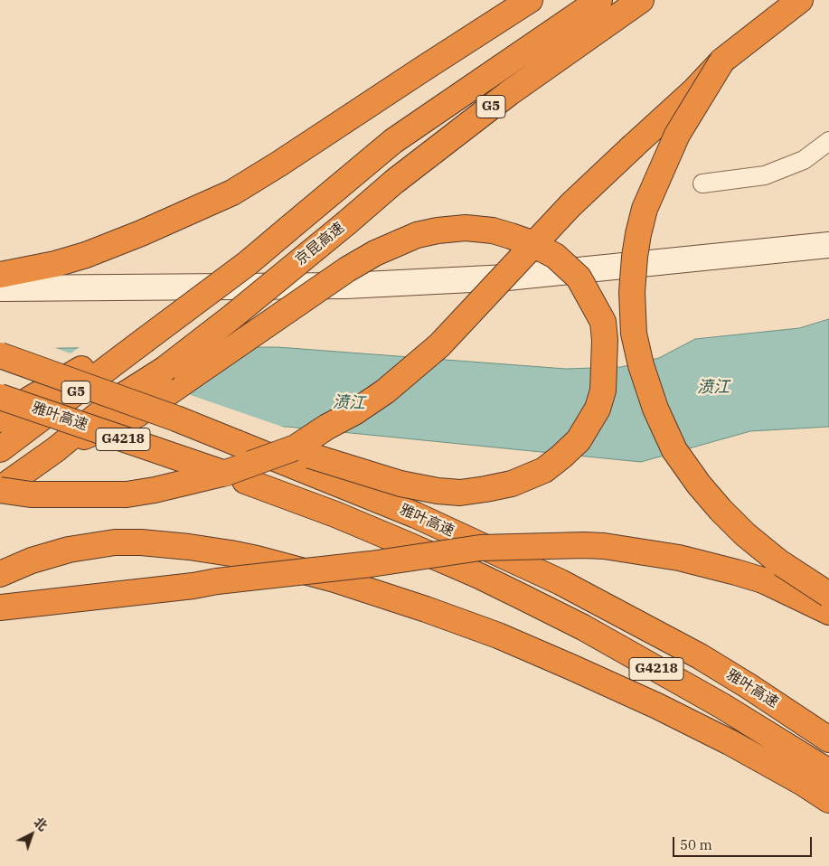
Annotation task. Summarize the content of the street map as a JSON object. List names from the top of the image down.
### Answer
{
  "streets": {
    "highway": [
      "G5",
      "京昆高速",
      "雅叶高速",
      "G4218"
    ]
  },
  "water": ["𣸣江"],
  "scale_bar": "50 m",
  "north": "top right"
}
